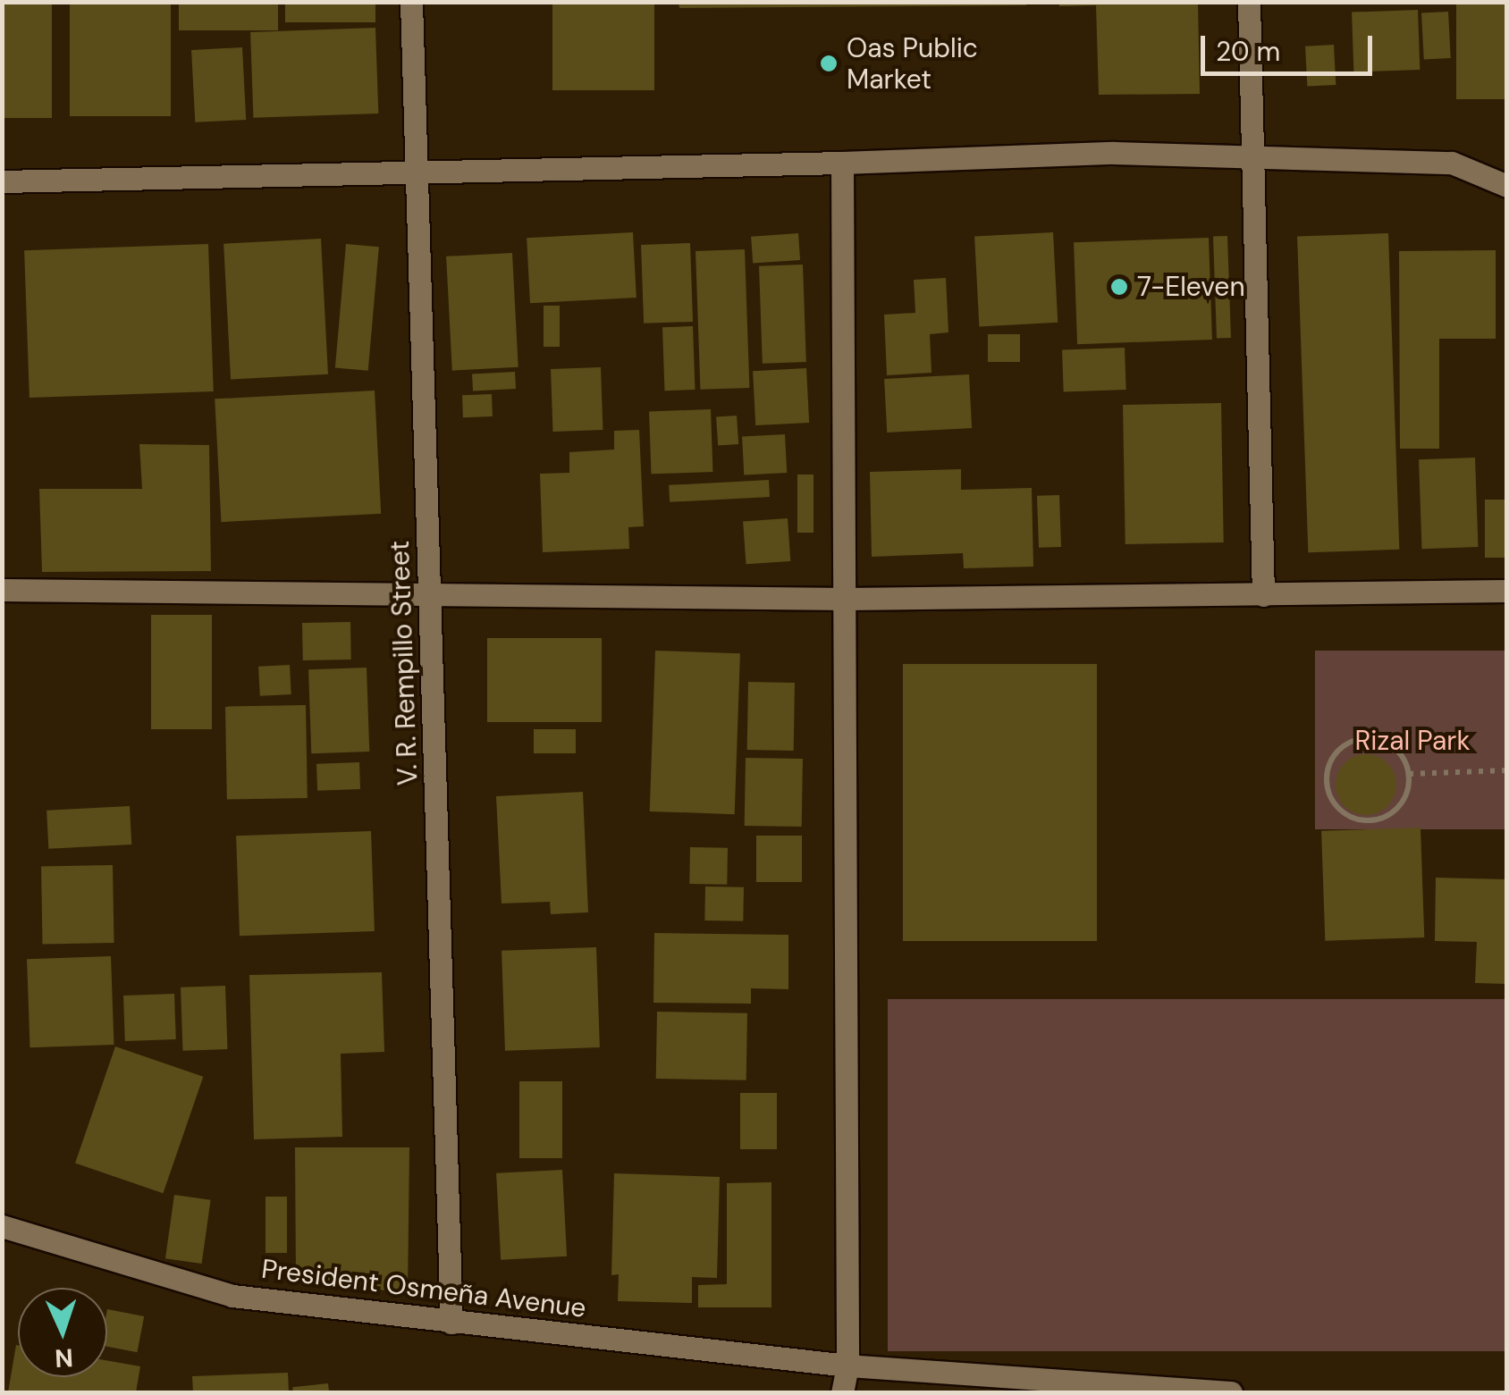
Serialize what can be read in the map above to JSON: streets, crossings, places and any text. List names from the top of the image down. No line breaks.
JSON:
{"streets":{"street":["V. R. Rempillo Street","President Osmeña Avenue"]},"crossings":[["V. R. Rempillo Street","President Osmeña Avenue"]],"parks":["Rizal Park"],"places":["Oas Public Market","7-Eleven"],"scale_bar":"20 m","north":"bottom"}
